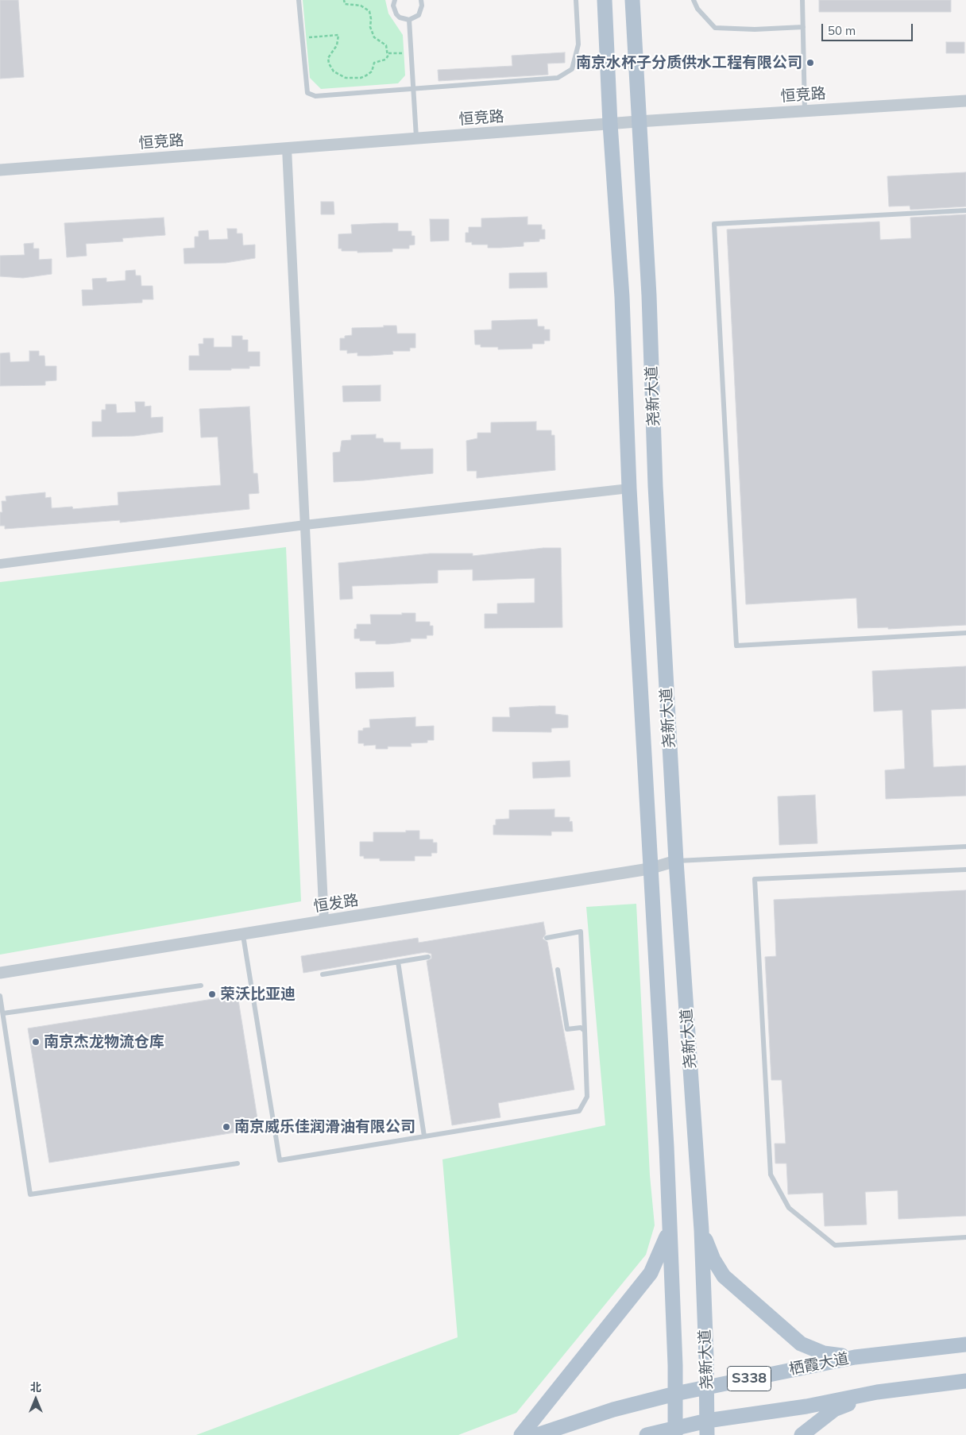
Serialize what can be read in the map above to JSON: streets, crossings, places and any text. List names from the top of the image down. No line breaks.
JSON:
{"streets":{"main road":["尧新大道","栖霞大道","S338"],"street":["恒竞路","恒发路"]},"crossings":[["恒竞路","尧新大道"],["尧新大道","恒发路"],["尧新大道","栖霞大道"],["尧新大道","S338"]],"places":["南京水杯子分质供水工程有限公司","荣沃比亚迪","南京杰龙物流仓库","南京威乐佳润滑油有限公司"],"scale_bar":"50 m","north":"top"}
